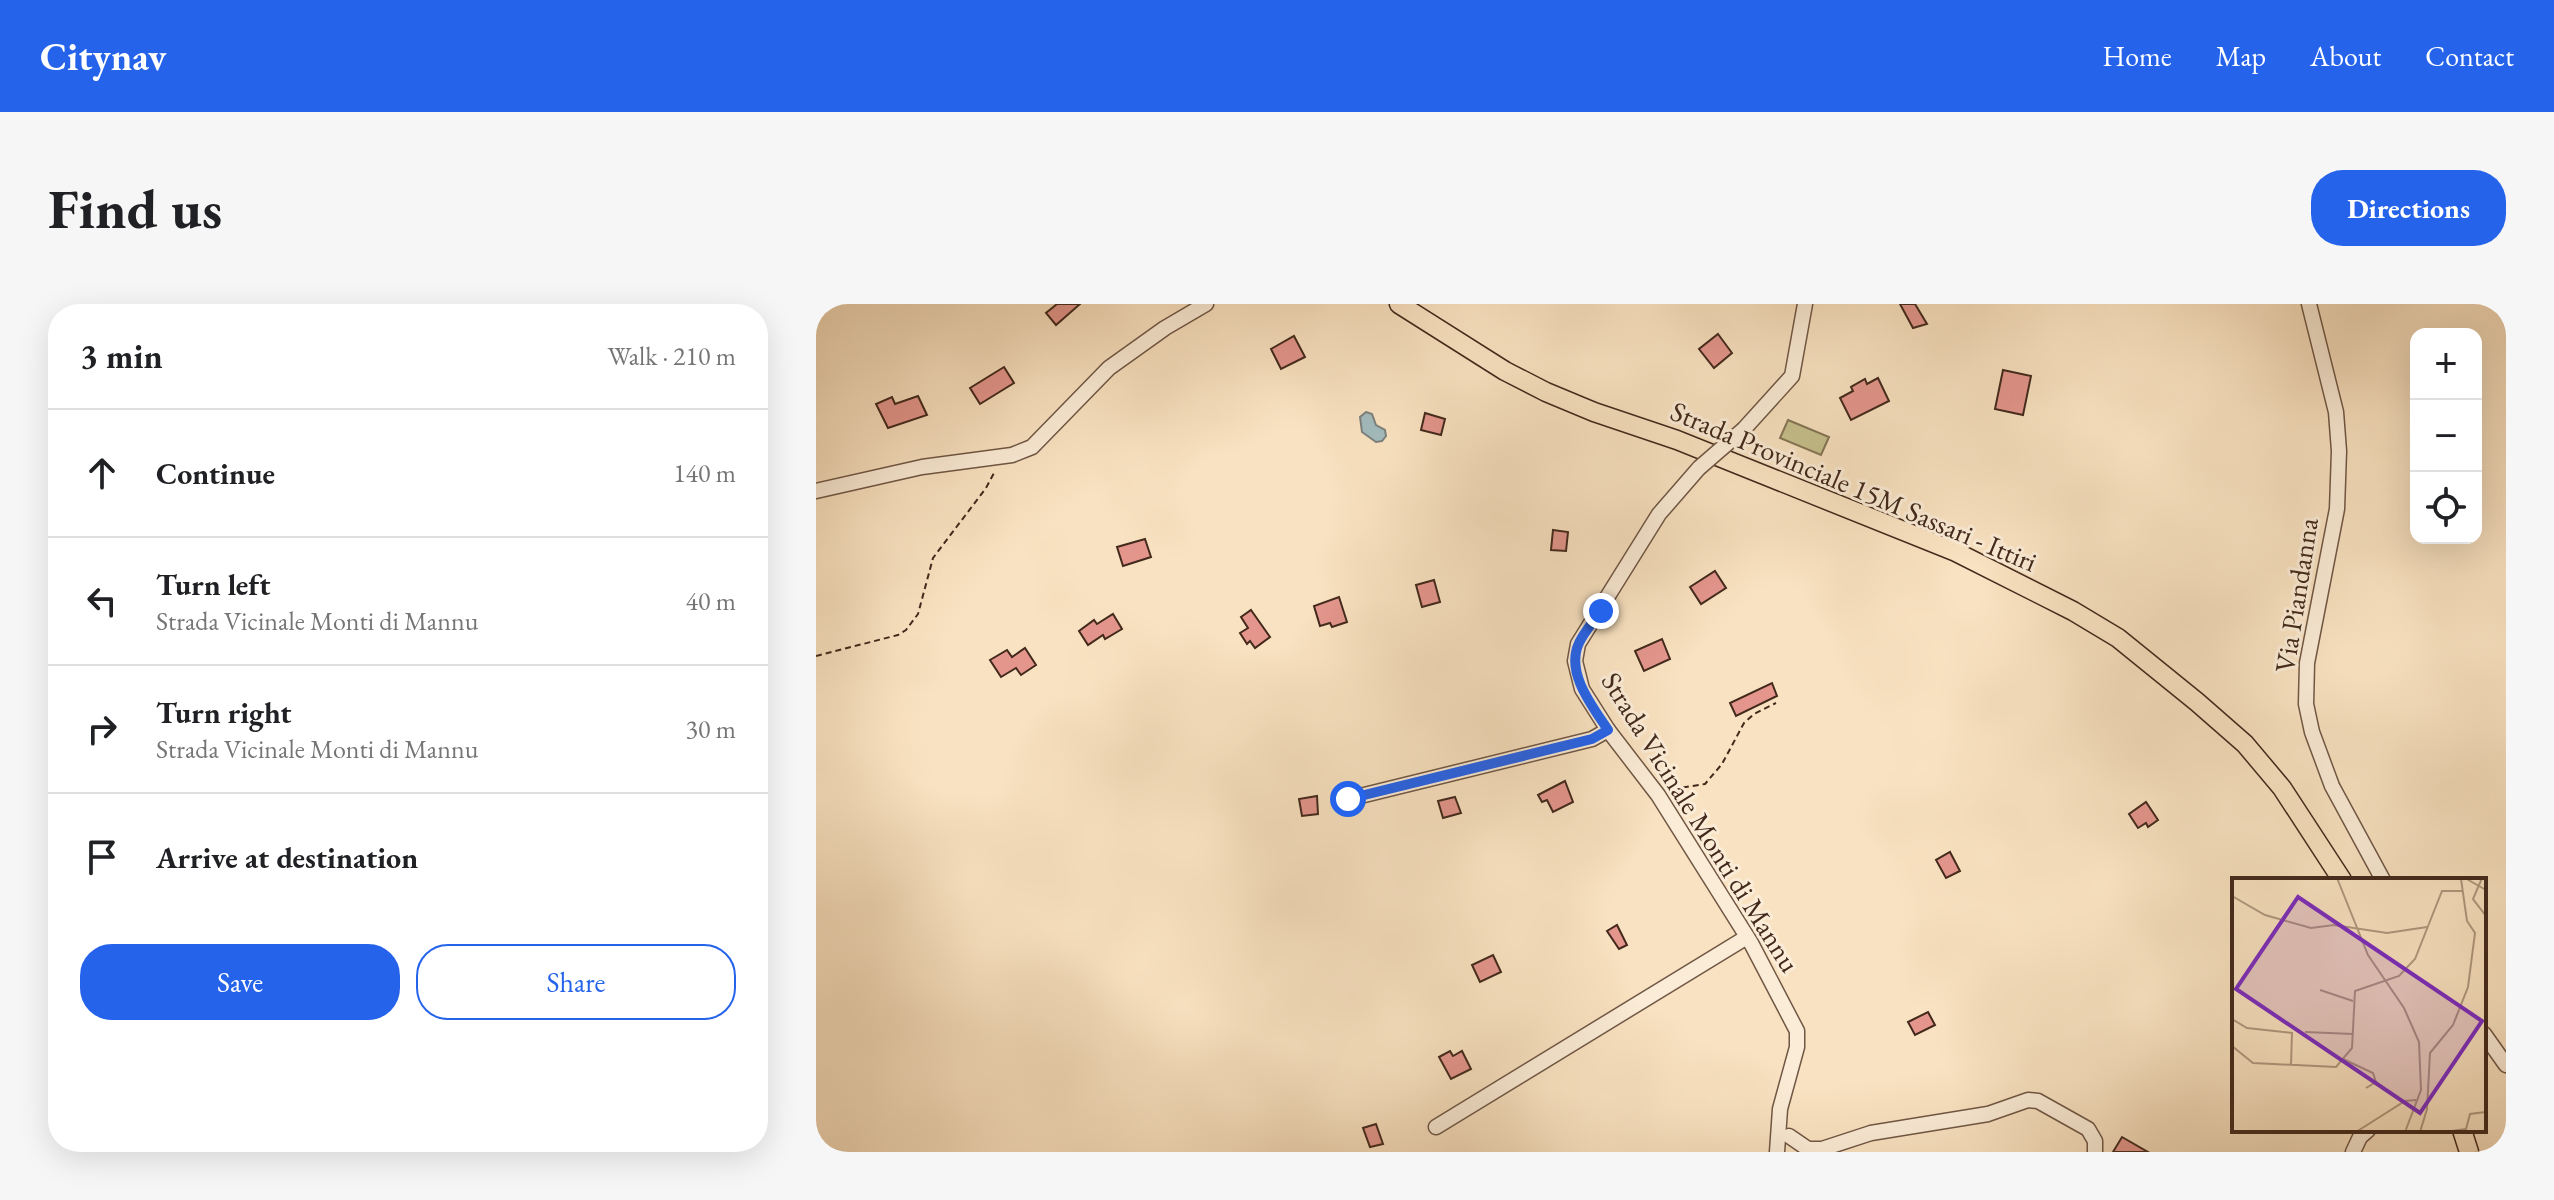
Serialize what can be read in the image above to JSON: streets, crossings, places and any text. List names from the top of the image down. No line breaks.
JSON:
{"streets":{"main road":["Strada Provinciale 15M Sassari - Ittiri"],"street":["Via Piandanna","Strada Vicinale Monti di Mannu"]},"page":{"header":"Citynav","nav":["Home","Map","About","Contact"],"buttons":["Directions",["Save","Share"]],"title":"Find us","heading":["3 min","Walk · 210 m"],"map_buttons":["+","−"],"list":[["Continue","140 m"],["Turn left","Strada Vicinale Monti di Mannu","40 m"],["Turn right","Strada Vicinale Monti di Mannu","30 m"],"Arrive at destination"]}}
